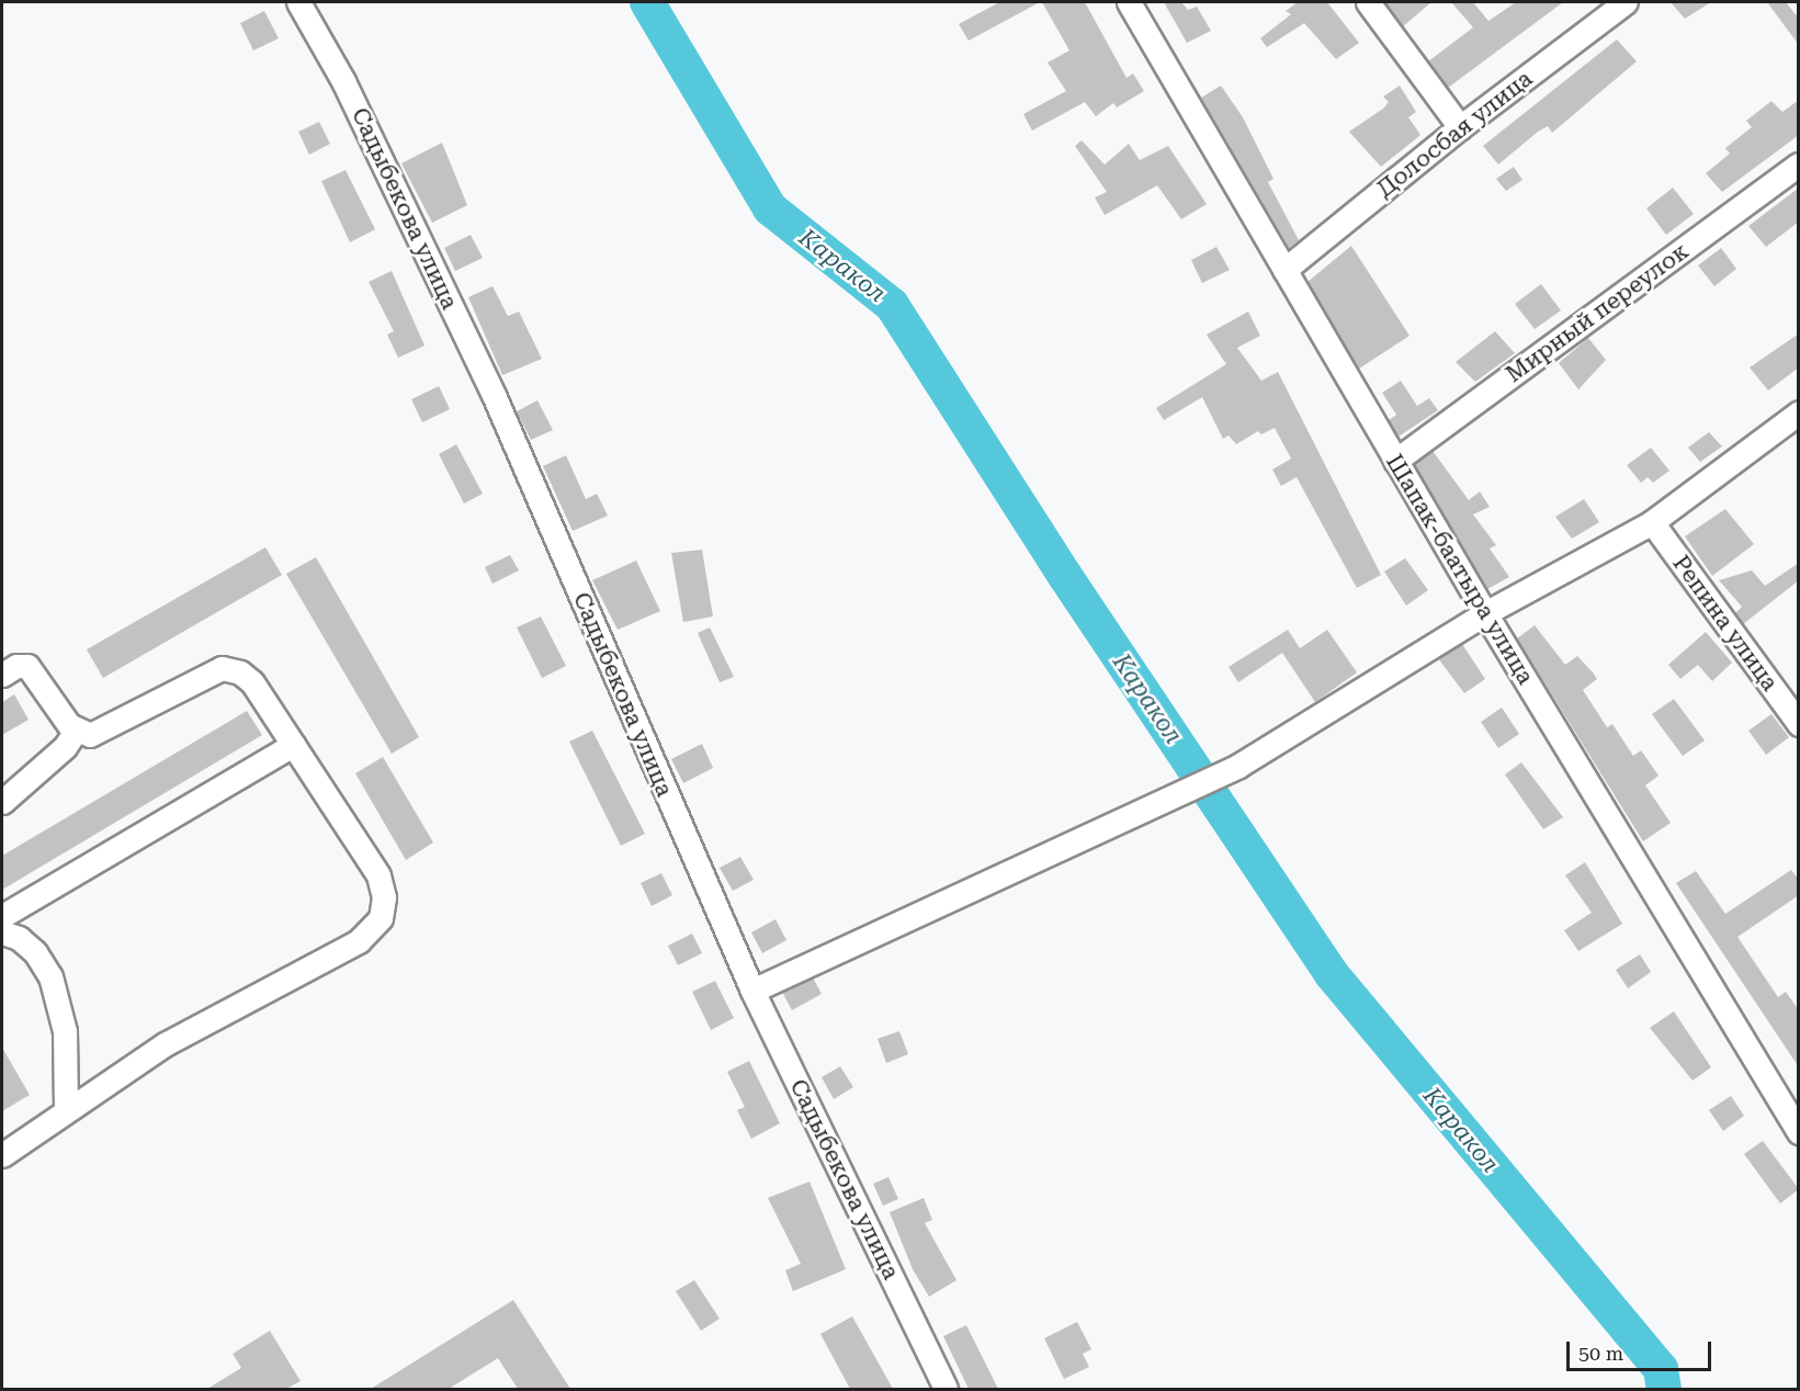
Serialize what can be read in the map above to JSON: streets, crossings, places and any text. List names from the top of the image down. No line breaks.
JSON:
{"streets":{"street":["Долосбая улица","Садыбекова улица","Мирный переулок","Шапак-баатыра улица","Репина улица"]},"crossings":[["Долосбая улица","Шапак-баатыра улица"],["Мирный переулок","Шапак-баатыра улица"]],"water":["Каракол"],"scale_bar":"50 m"}
